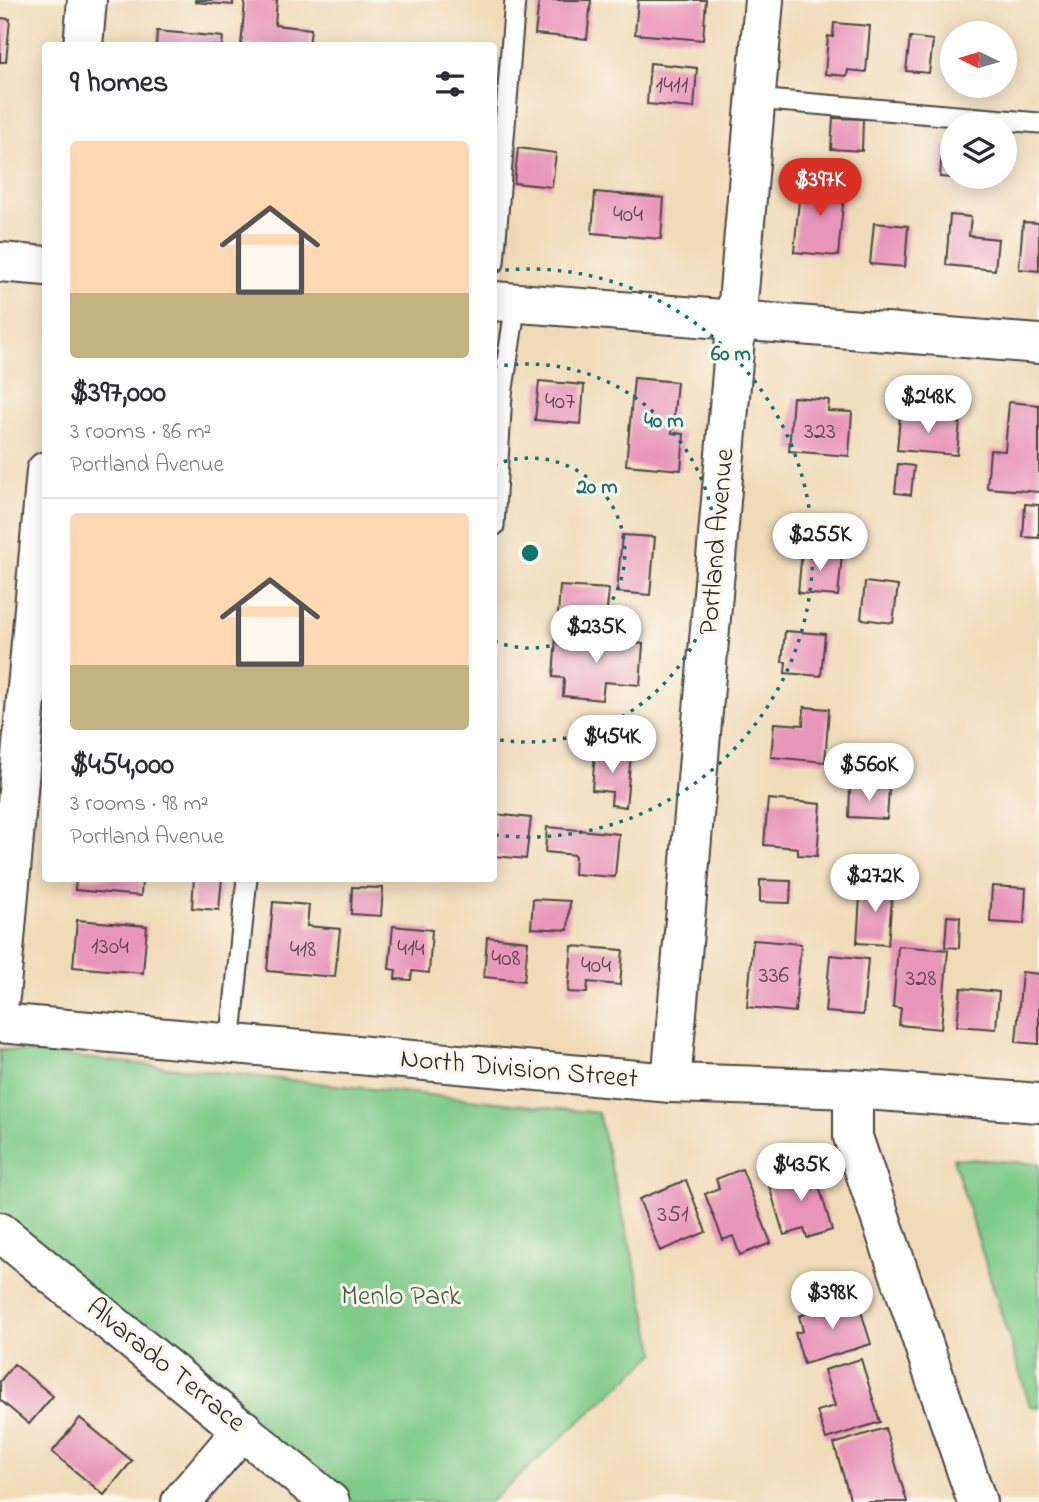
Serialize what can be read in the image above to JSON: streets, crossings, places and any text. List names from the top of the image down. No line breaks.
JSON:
{"streets":{"street":["Portland Avenue","North Division Street","Alvarado Terrace"]},"crossings":[["Portland Avenue","North Division Street"]],"parks":["Menlo Park"],"house_numbers":["1411","404","407","323","1304","414","418","408","404","336","328","351"],"north":"left","page":{"heading":"9 homes","list":[{"name":"$397,000","note":"3 rooms · 86 m² · Portland Avenue"},{"name":"$454,000","note":"3 rooms · 98 m² · Portland Avenue"}],"price":["$397K","$248K","$255K","$235K","$454K","$560K","$272K","$435K","$398K"]},"rings":["60 m","40 m","20 m"]}
